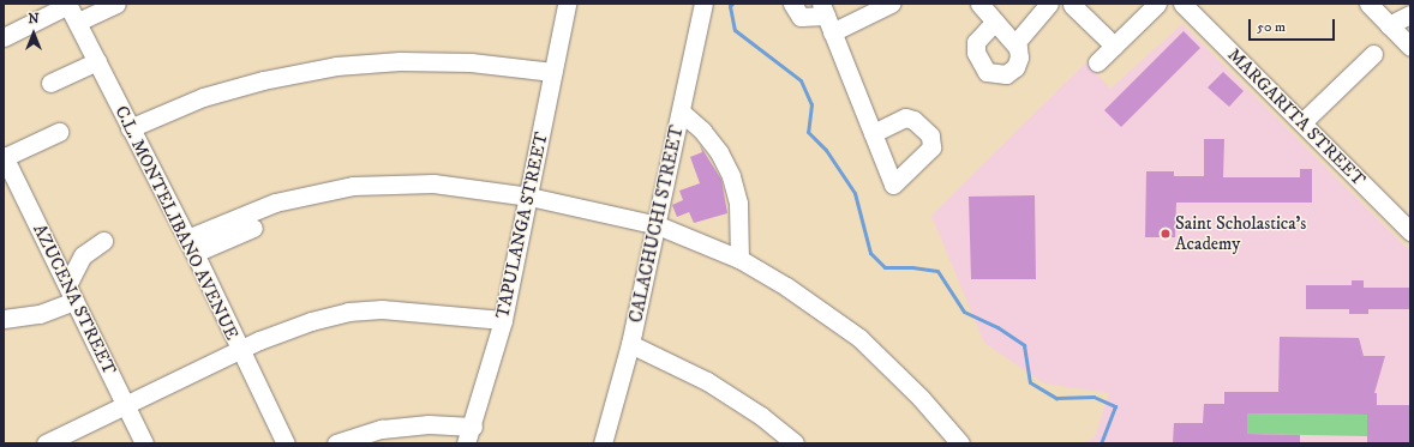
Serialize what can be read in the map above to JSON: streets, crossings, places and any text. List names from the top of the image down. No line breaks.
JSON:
{"streets":{"street":["MARGARITA STREET","C.L. MONTELIBANO AVENUE","CALACHUCHI STREET","TAPULANGA STREET","AZUCENA STREET"]},"places":["Saint Scholastica's Academy"],"scale_bar":"50 m","north":"top"}
